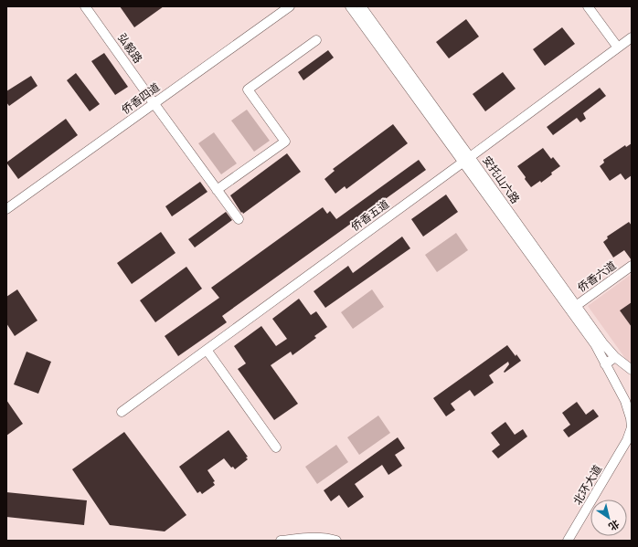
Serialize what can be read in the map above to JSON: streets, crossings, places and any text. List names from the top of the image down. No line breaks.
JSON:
{"streets":{"street":["弘毅路","侨香四道","安托山六路","侨香五道","侨香六道","北环大道"]},"crossings":[["弘毅路","侨香四道"],["安托山六路","侨香五道"],["安托山六路","侨香六道"],["安托山六路","北环大道"]],"north":"bottom right"}
